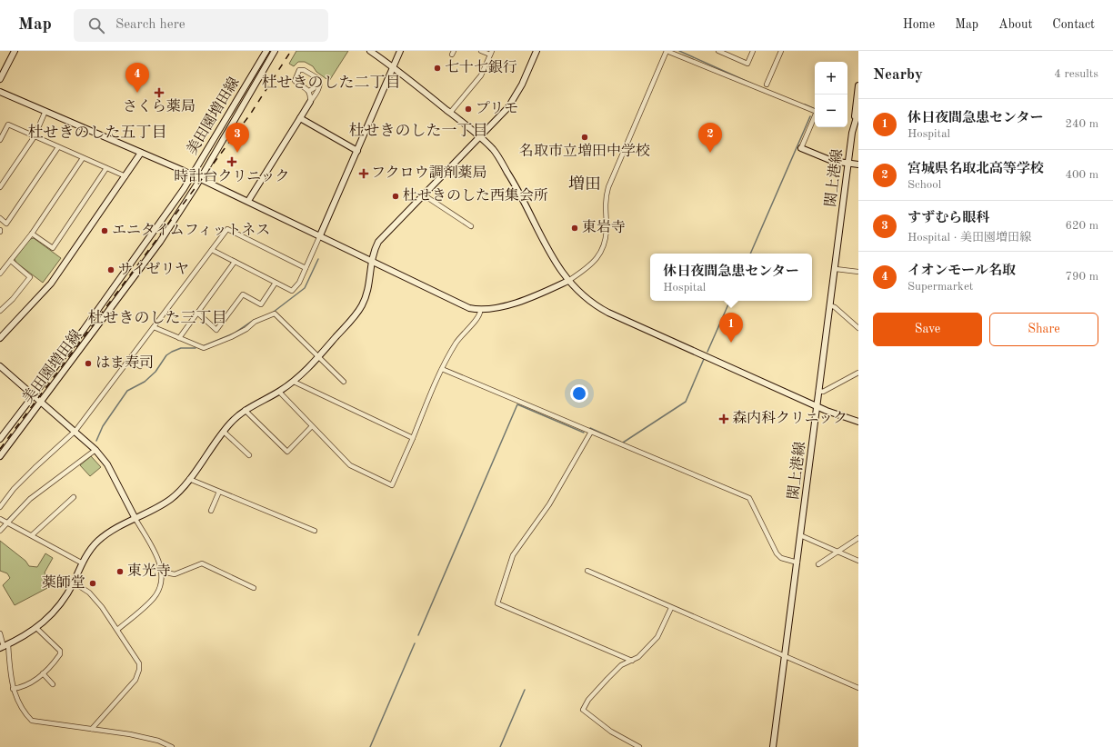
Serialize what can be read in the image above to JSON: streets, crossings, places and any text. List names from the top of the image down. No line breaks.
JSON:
{"streets":{"street":["美田園増田線","閖上港線"]},"districts":["杜せきのした二丁目","杜せきのした一丁目","杜せきのした五丁目","増田","杜せきのした三丁目"],"places":{"other":["七十七銀行","プリモ","名取市立増田中学校","杜せきのした西集会所","東岩寺","エニタイムフィットネス","サイゼリヤ","はま寿司","東光寺","薬師堂"],"health":["さくら薬局","時計台クリニック","フクロウ調剤薬局","森内科クリニック"]},"page":{"header":"Map","search":"Search here","nav":["Home","Map","About","Contact"],"heading":["Nearby","4 results"],"map_buttons":["+","−"],"pins":["4","2","3","1"],"list":[{"mark":"1","name":"休日夜間急患センター","note":"Hospital","value":"240 m"},{"mark":"2","name":"宮城県名取北高等学校","note":"School","value":"400 m"},{"mark":"3","name":"すずむら眼科","note":"Hospital · 美田園増田線","value":"620 m"},{"mark":"4","name":"イオンモール名取","note":"Supermarket","value":"790 m"}],"popup":["休日夜間急患センター","Hospital"],"buttons":["Save","Share"]}}
